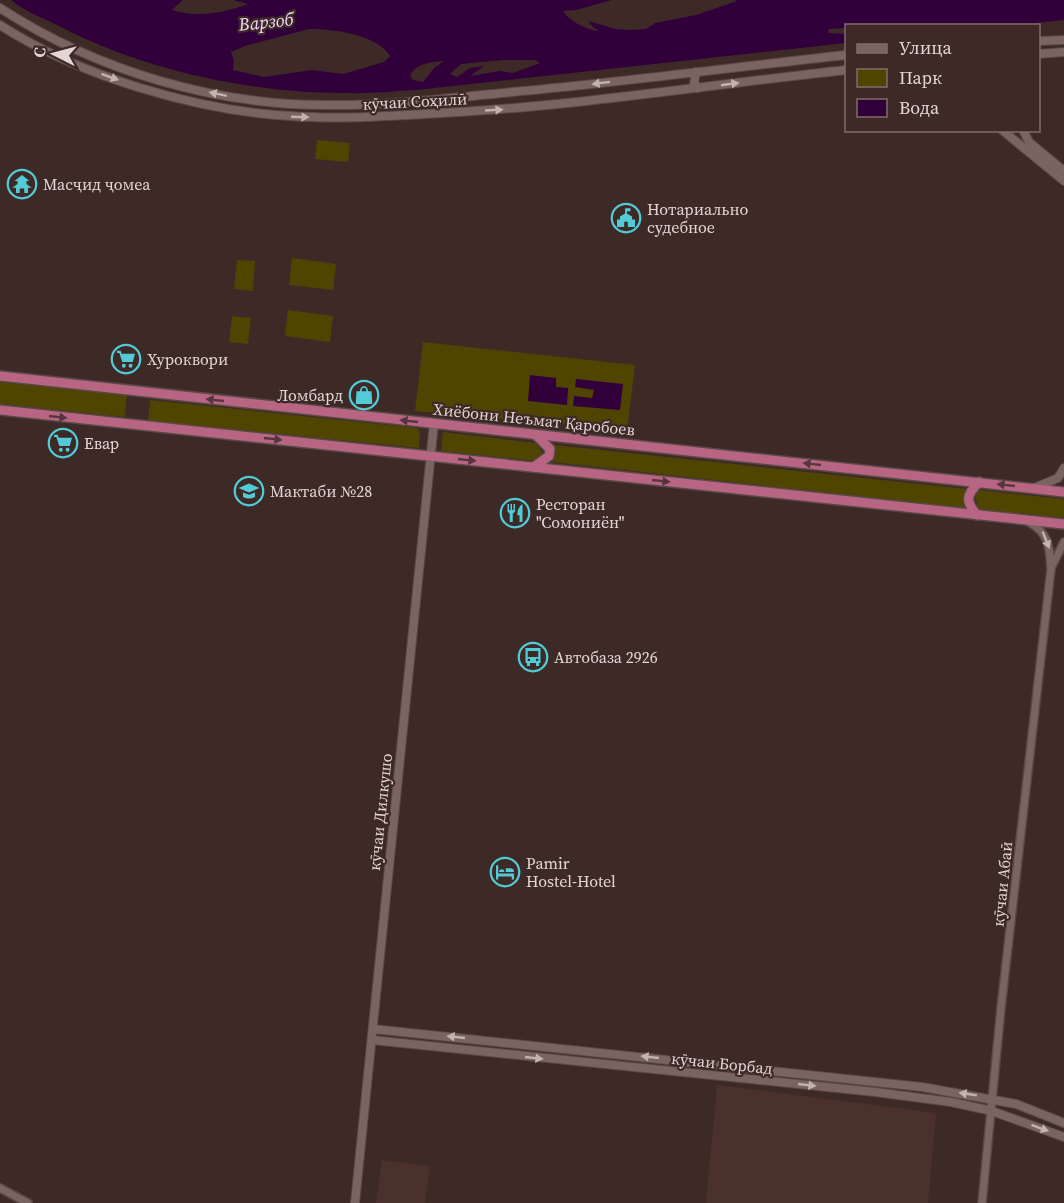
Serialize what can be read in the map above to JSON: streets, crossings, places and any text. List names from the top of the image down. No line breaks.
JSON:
{"streets":{"highway":["Хиёбони Неъмат Қаробоев"],"main road":["кӯчаи Соҳилӣ","кӯчаи Дилкушо","кӯчаи Борбад"],"street":["кӯчаи Абаӣ"]},"crossings":[["Хиёбони Неъмат Қаробоев","кӯчаи Дилкушо"],["кӯчаи Дилкушо","кӯчаи Борбад"],["кӯчаи Абаӣ","кӯчаи Борбад"]],"water":["Варзоб"],"places":{"temple":["Масҷид ҷомеа"],"public building":["Нотариально судебное"],"supermarket":["Хуроквори","Евар"],"shop":["Ломбард"],"school or university":["Мактаби №28"],"restaurant":["Ресторан \"Сомониён\""],"bus stop":["Автобаза 2926"],"hotel":["Pamir Hostel-Hotel"]},"legend":["Улица","Парк","Вода"],"north":"left"}
